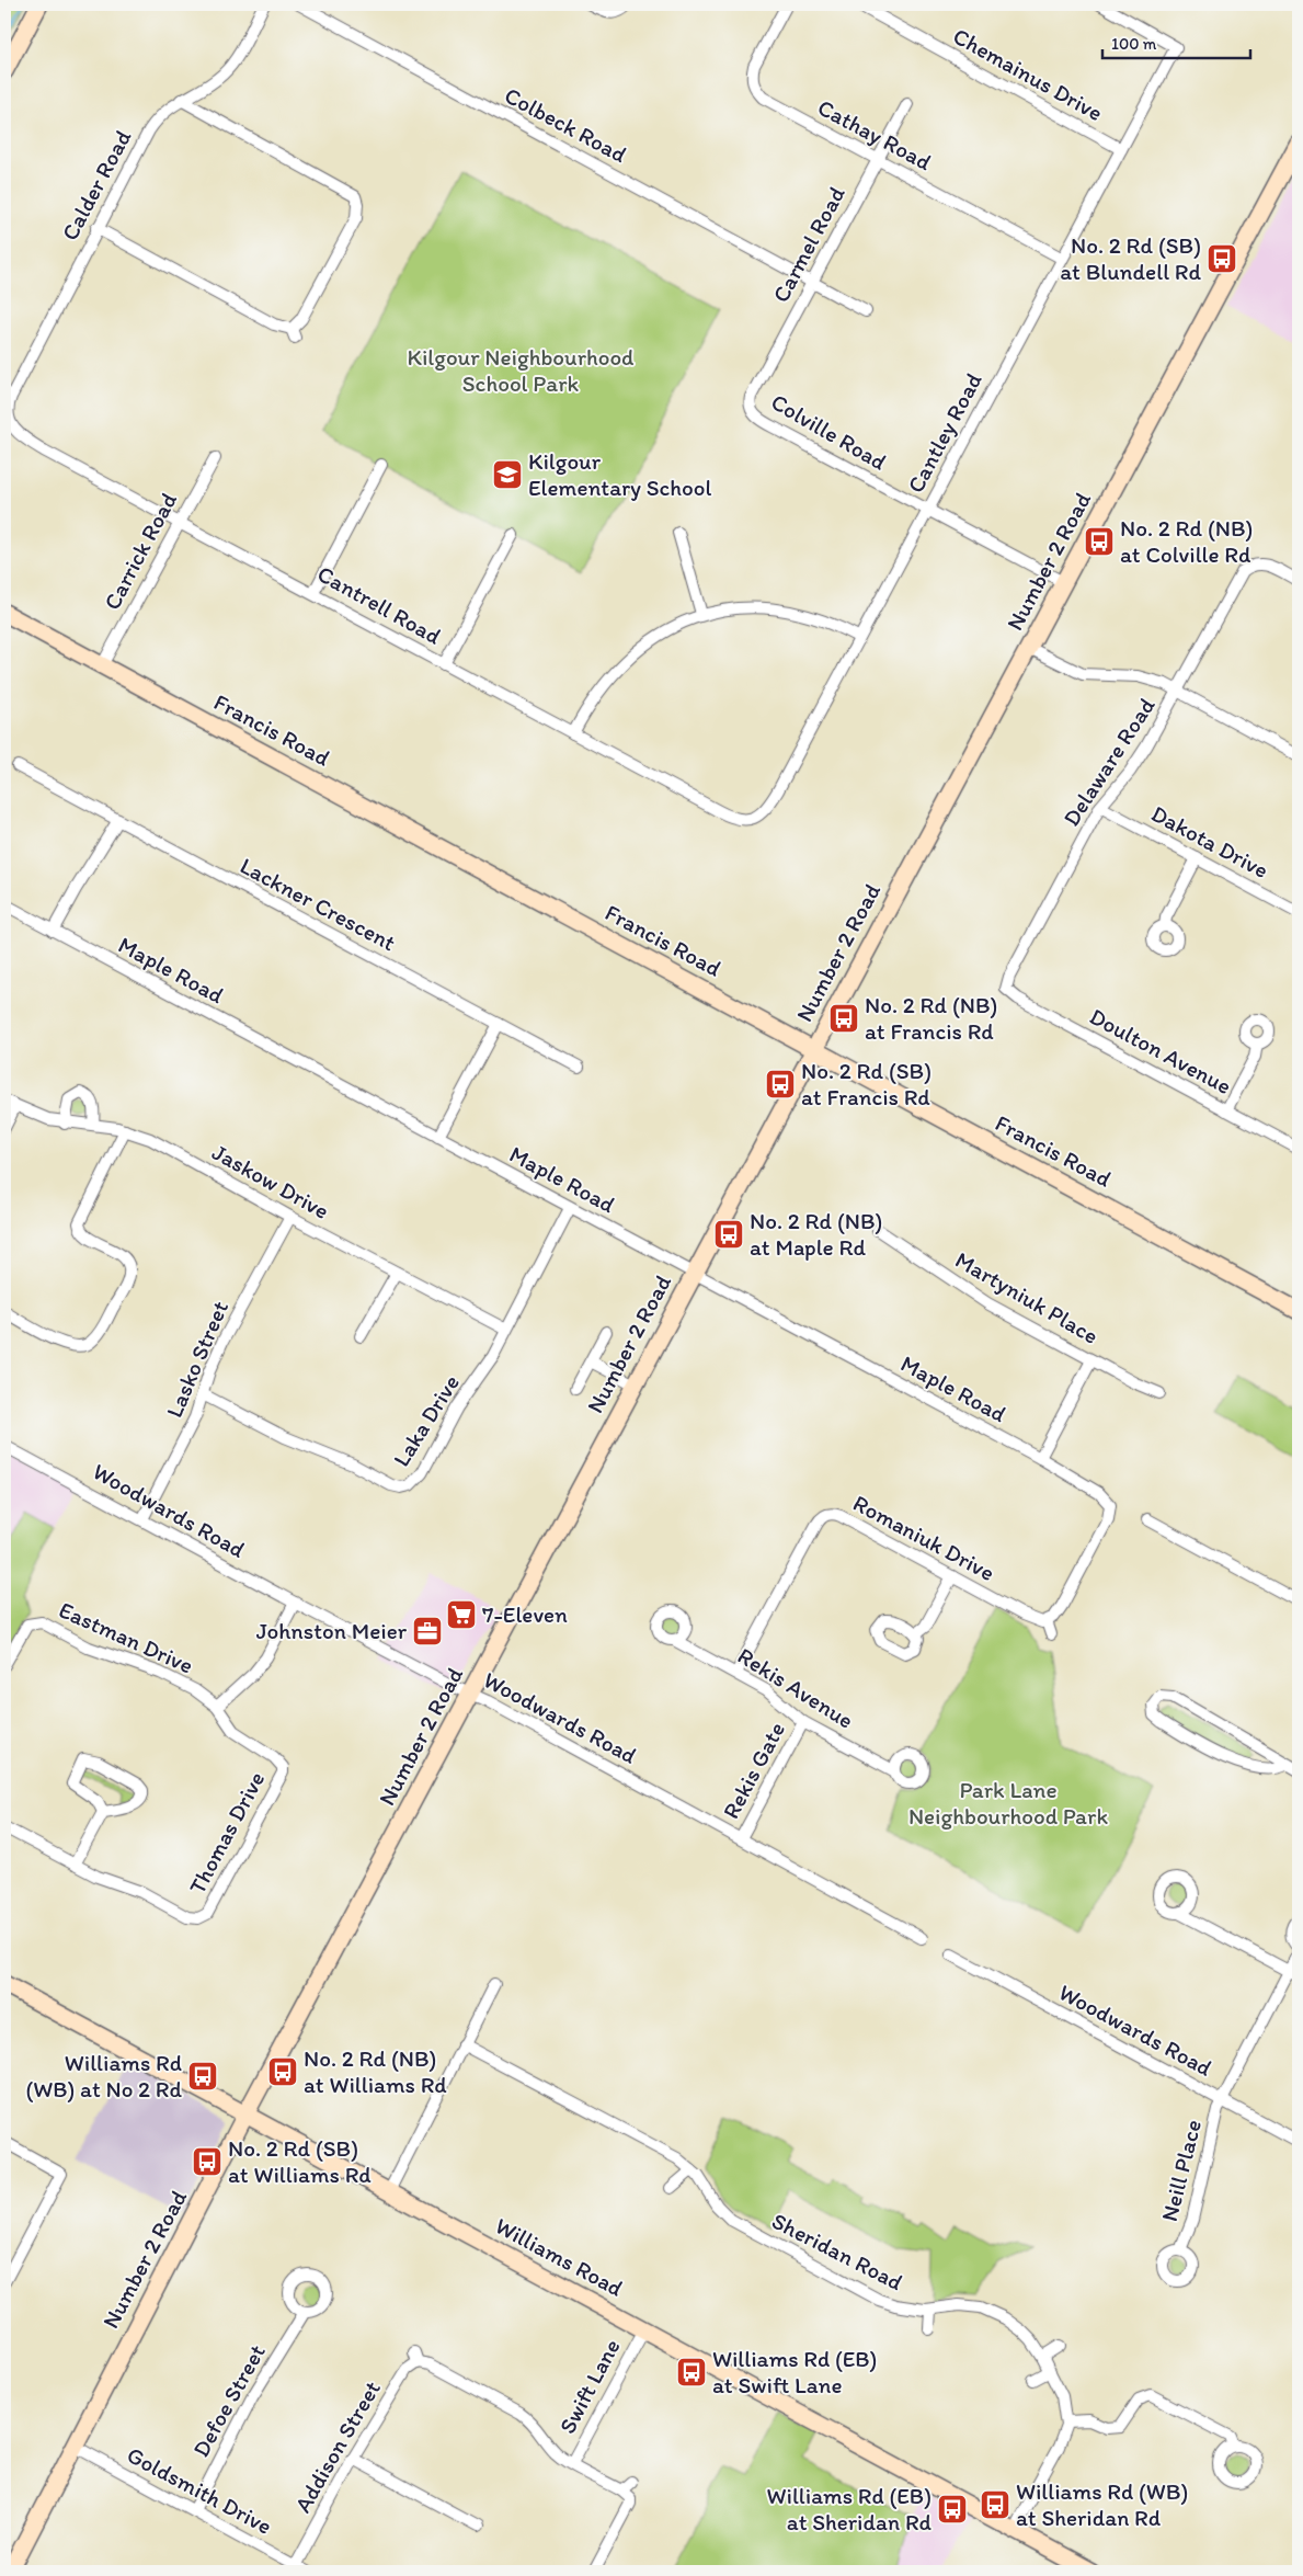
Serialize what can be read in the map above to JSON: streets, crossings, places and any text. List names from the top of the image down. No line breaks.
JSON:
{"streets":{"main road":["Number 2 Road","Francis Road","Williams Road"],"street":["Chemainus Drive","Colbeck Road","Cathay Road","Calder Road","Carmel Road","Colville Road","Cantley Road","Carrick Road","Cantrell Road","Delaware Road","Dakota Drive","Lackner Crescent","Maple Road","Doulton Avenue","Jaskow Drive","Martyniuk Place","Lasko Street","Laka Drive","Woodwards Road","Romaniuk Drive","Eastman Drive","Rekis Avenue","Rekis Gate","Thomas Drive","Neill Place","Sheridan Road","Swift Lane","Defoe Street","Addison Street","Goldsmith Drive"]},"crossings":[["Chemainus Drive","Cantley Road"],["Colbeck Road","Carmel Road"],["Cathay Road","Carmel Road"],["Cathay Road","Cantley Road"],["Calder Road","Cantrell Road"],["Carmel Road","Colville Road"],["Colville Road","Cantley Road"],["Colville Road","Number 2 Road"],["Cantley Road","Cantrell Road"],["Carrick Road","Cantrell Road"],["Carrick Road","Francis Road"],["Number 2 Road","Francis Road"],["Number 2 Road","Maple Road"],["Number 2 Road","Woodwards Road"],["Number 2 Road","Williams Road"],["Number 2 Road","Goldsmith Drive"],["Delaware Road","Dakota Drive"],["Delaware Road","Doulton Avenue"],["Maple Road","Laka Drive"],["Maple Road","Romaniuk Drive"],["Jaskow Drive","Lasko Street"],["Jaskow Drive","Laka Drive"],["Lasko Street","Laka Drive"],["Lasko Street","Woodwards Road"],["Woodwards Road","Rekis Gate"],["Woodwards Road","Neill Place"],["Romaniuk Drive","Rekis Avenue"],["Eastman Drive","Thomas Drive"],["Rekis Avenue","Rekis Gate"],["Williams Road","Swift Lane"],["Swift Lane","Addison Street"],["Defoe Street","Goldsmith Drive"],["Addison Street","Goldsmith Drive"]],"parks":["Kilgour Neighbourhood School Park","Park Lane Neighbourhood Park"],"places":{"bus stop":["No. 2 Rd (SB) at Blundell Rd","No. 2 Rd (NB) at Colville Rd","No. 2 Rd (NB) at Francis Rd","No. 2 Rd (SB) at Francis Rd","No. 2 Rd (NB) at Maple Rd","No. 2 Rd (NB) at Williams Rd","Williams Rd (WB) at No 2 Rd","No. 2 Rd (SB) at Williams Rd","Williams Rd (EB) at Swift Lane","Williams Rd (WB) at Sheridan Rd","Williams Rd (EB) at Sheridan Rd"],"school or university":["Kilgour Elementary School"],"supermarket":["7-Eleven"],"office":["Johnston Meier"]},"scale_bar":"100 m"}
